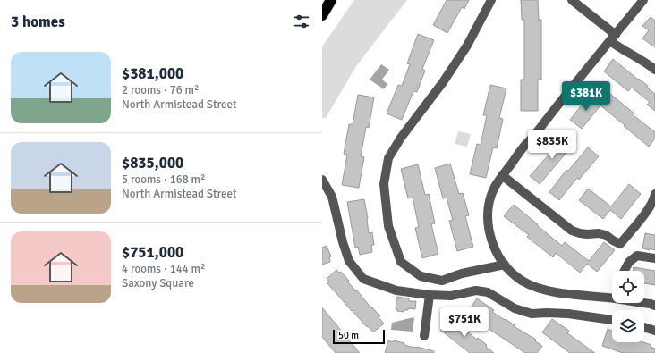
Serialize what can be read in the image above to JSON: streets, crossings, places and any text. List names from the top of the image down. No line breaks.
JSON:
{"scale_bar":"50 m","page":{"heading":"3 homes","list":[{"name":"$381,000","note":"2 rooms · 76 m² · North Armistead Street"},{"name":"$835,000","note":"5 rooms · 168 m² · North Armistead Street"},{"name":"$751,000","note":"4 rooms · 144 m² · Saxony Square"}],"price":["$381K","$835K","$751K"],"scale":"50 m"}}
